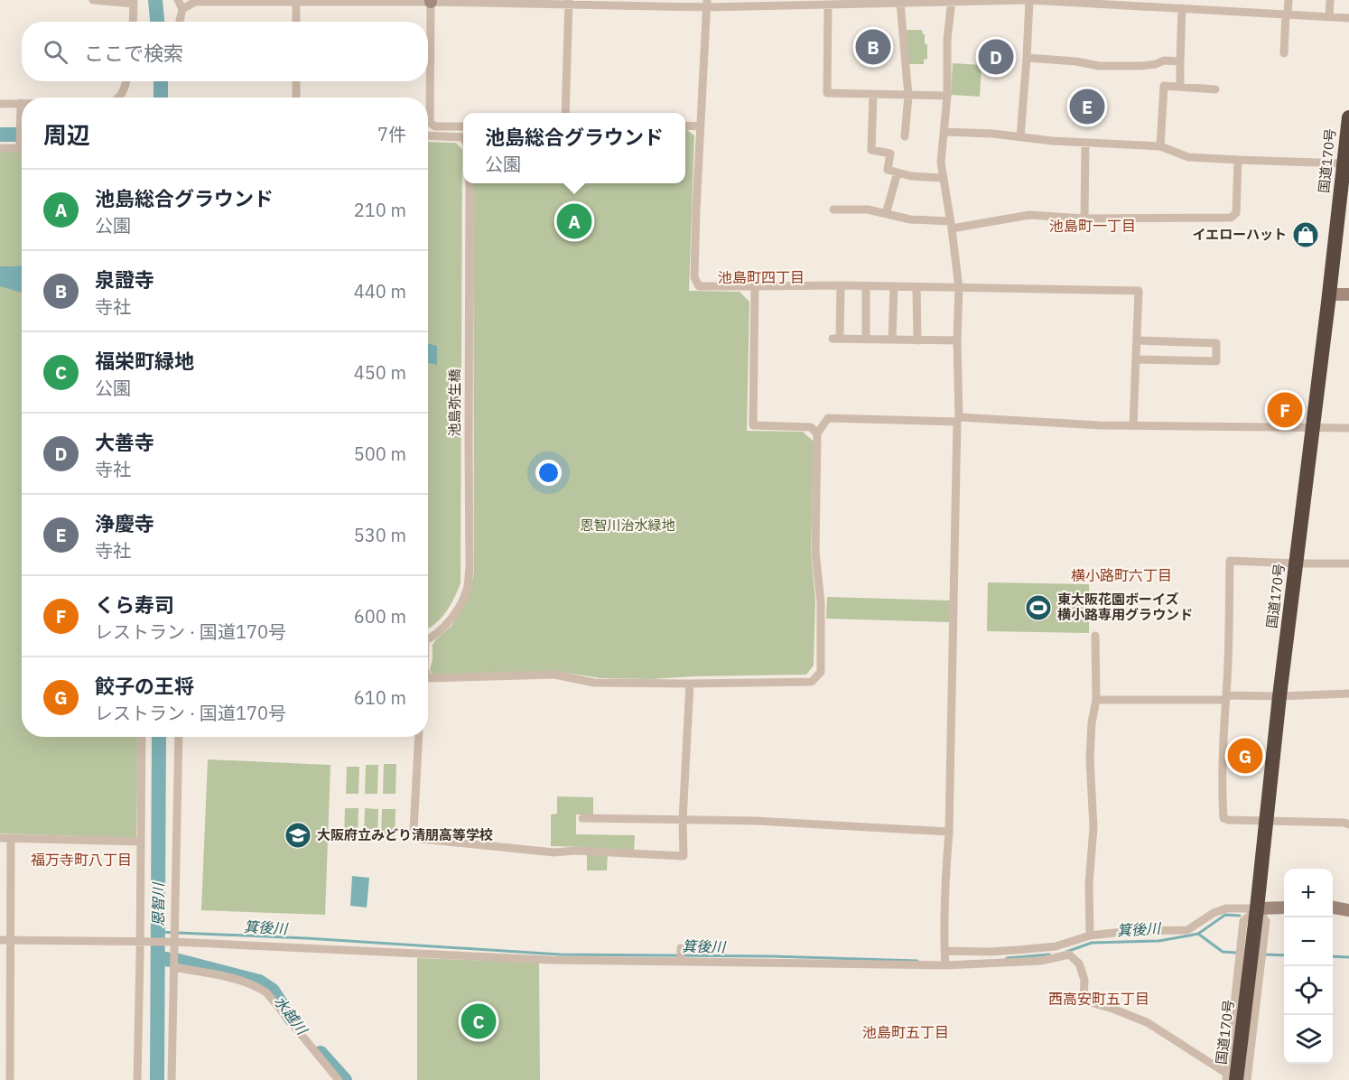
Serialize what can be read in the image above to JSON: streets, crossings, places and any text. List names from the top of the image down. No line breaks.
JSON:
{"streets":{"highway":["国道170号"],"street":["池島弥生橋"]},"districts":["池島町一丁目","池島町四丁目","横小路町六丁目","福万寺町八丁目","西高安町五丁目","池島町五丁目"],"water":["恩智川","箕後川","水越川"],"parks":["恩智川治水緑地"],"places":{"shop":["イエローハット"],"sports":["東大阪花園ボーイズ 横小路専用グラウンド"],"school or university":["大阪府立みどり清朋高等学校"]},"page":{"search":"ここで検索","pins":["B","D","E","A","F","G","C"],"heading":["周辺","7件"],"popup":["池島総合グラウンド","公園"],"list":[{"mark":"A","name":"池島総合グラウンド","note":"公園","value":"210 m"},{"mark":"B","name":"泉證寺","note":"寺社","value":"440 m"},{"mark":"C","name":"福栄町緑地","note":"公園","value":"450 m"},{"mark":"D","name":"大善寺","note":"寺社","value":"500 m"},{"mark":"E","name":"浄慶寺","note":"寺社","value":"530 m"},{"mark":"F","name":"くら寿司","note":"レストラン · 国道170号","value":"600 m"},{"mark":"G","name":"餃子の王将","note":"レストラン · 国道170号","value":"610 m"}],"map_buttons":["+","−"]}}
